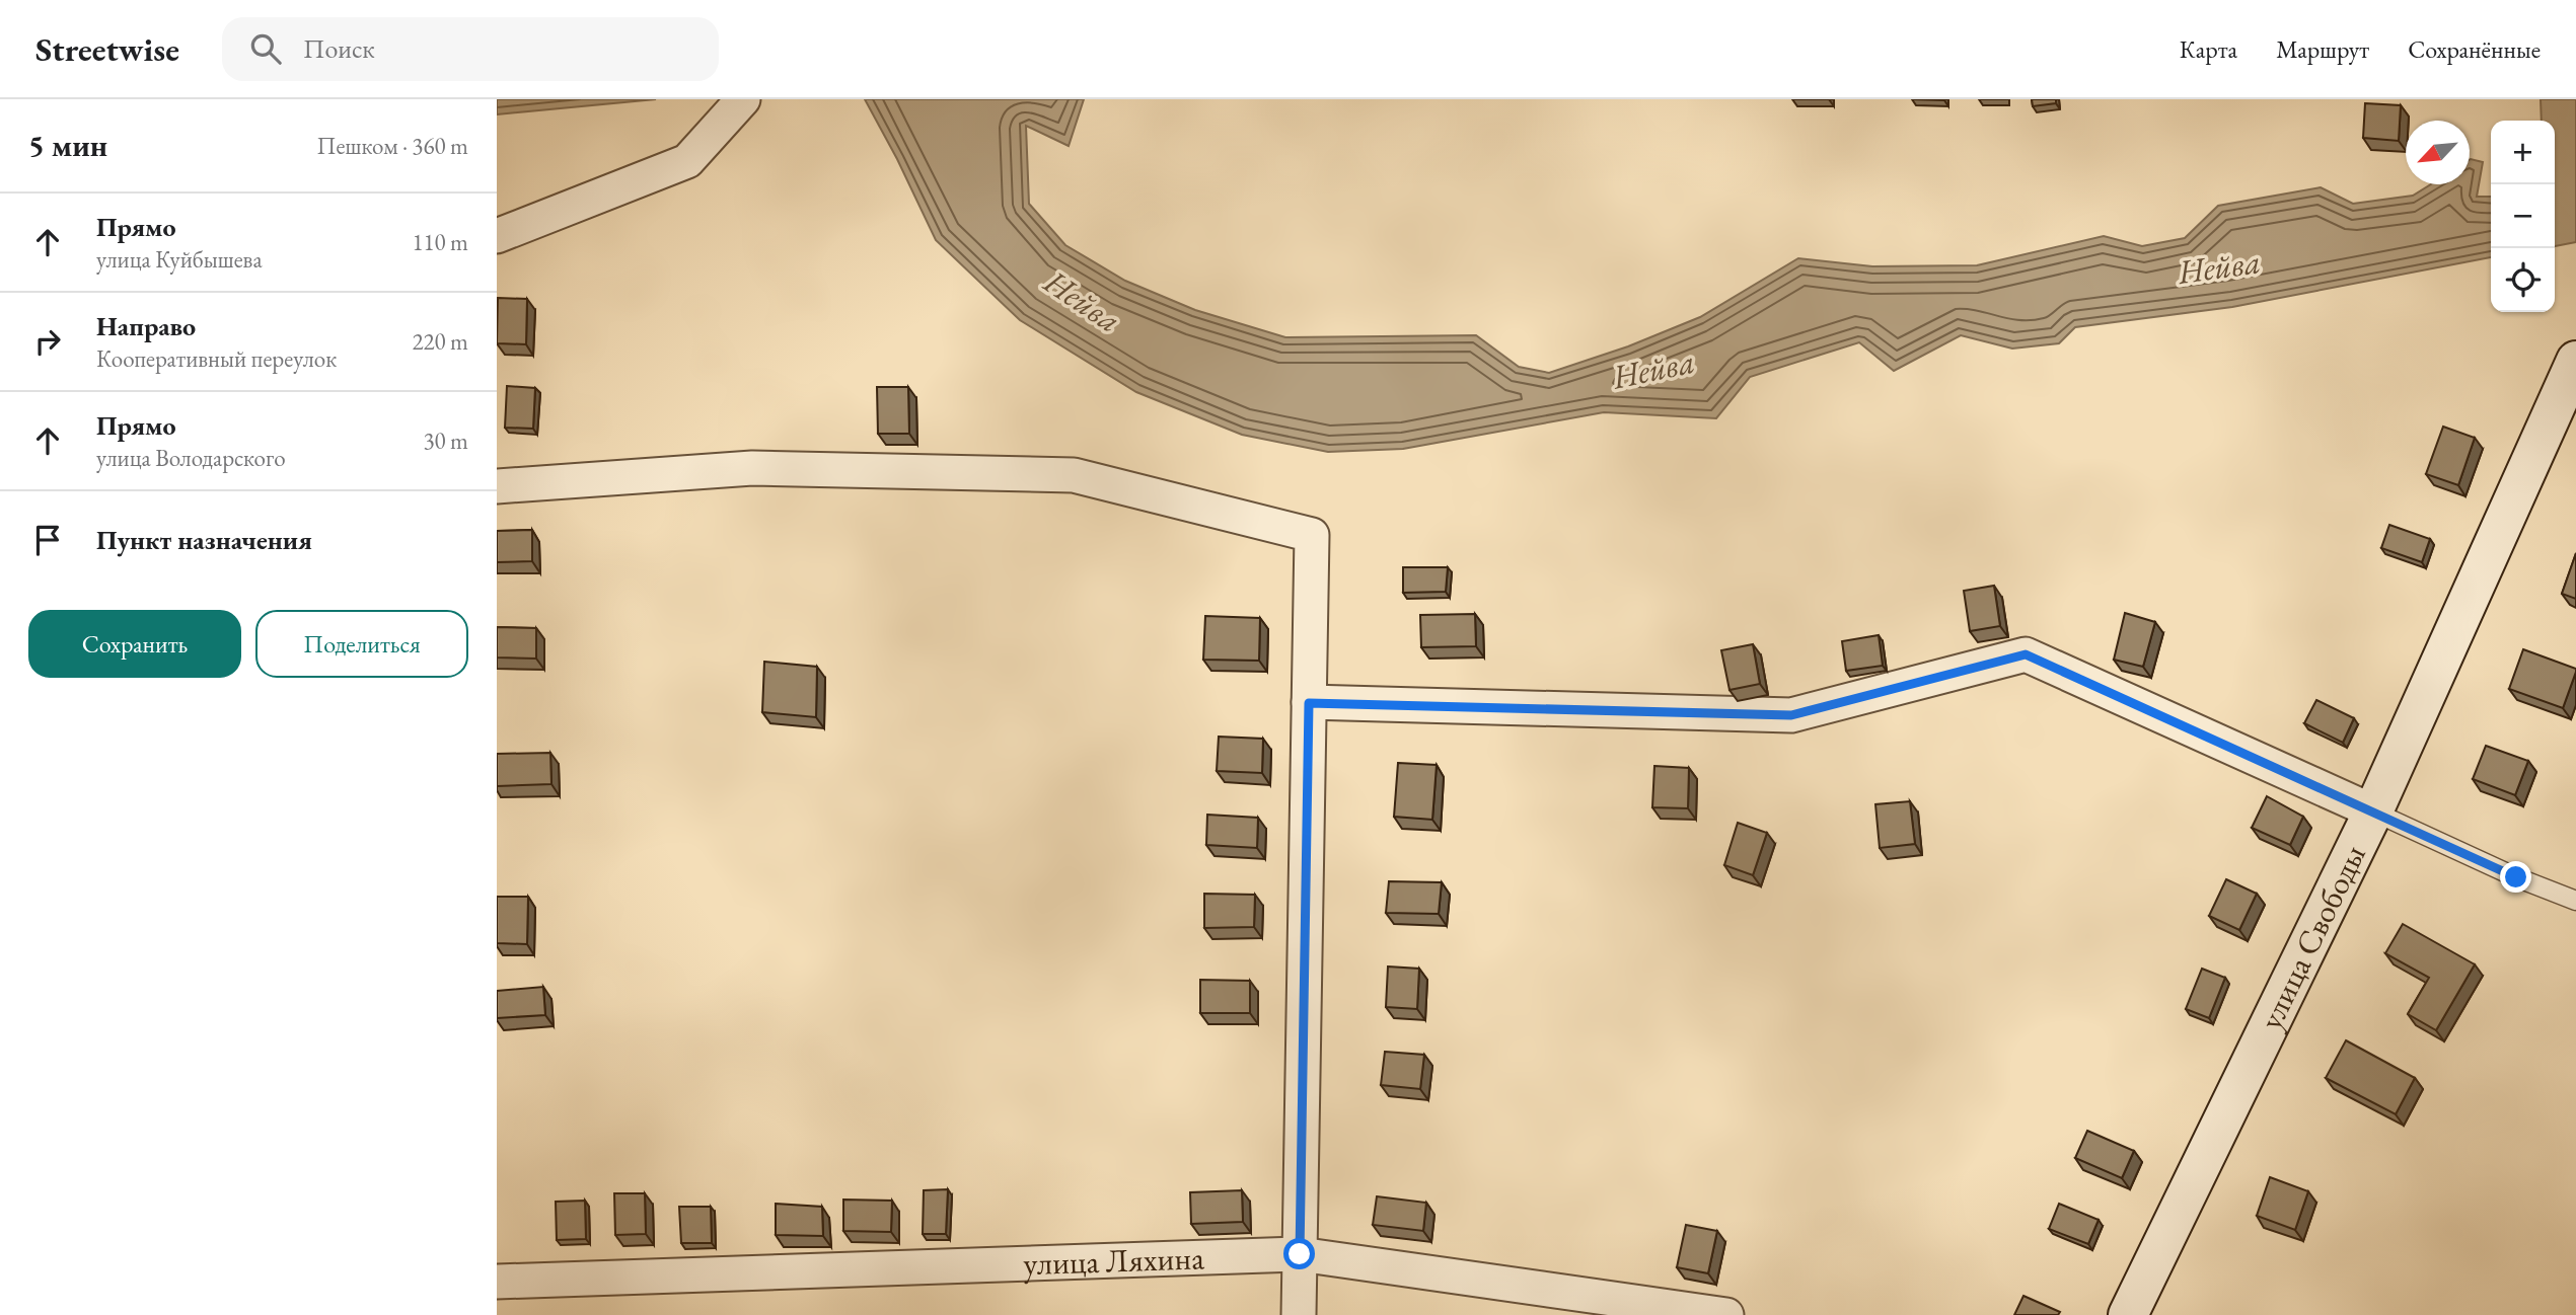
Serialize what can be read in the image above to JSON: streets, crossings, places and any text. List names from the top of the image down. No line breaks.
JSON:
{"streets":{"main road":["улица Свободы"],"street":["улица Ляхина"]},"water":["Нейва"],"north":"bottom left","page":{"header":"Streetwise","search":"Поиск","nav":["Карта","Маршрут","Сохранённые"],"heading":["5 мин","Пешком · 360 m"],"map_buttons":["+","−"],"list":[["Прямо","улица Куйбышева","110 m"],["Направо","Кооперативный переулок","220 m"],["Прямо","улица Володарского","30 m"],"Пункт назначения"],"buttons":["Сохранить","Поделиться"]}}
